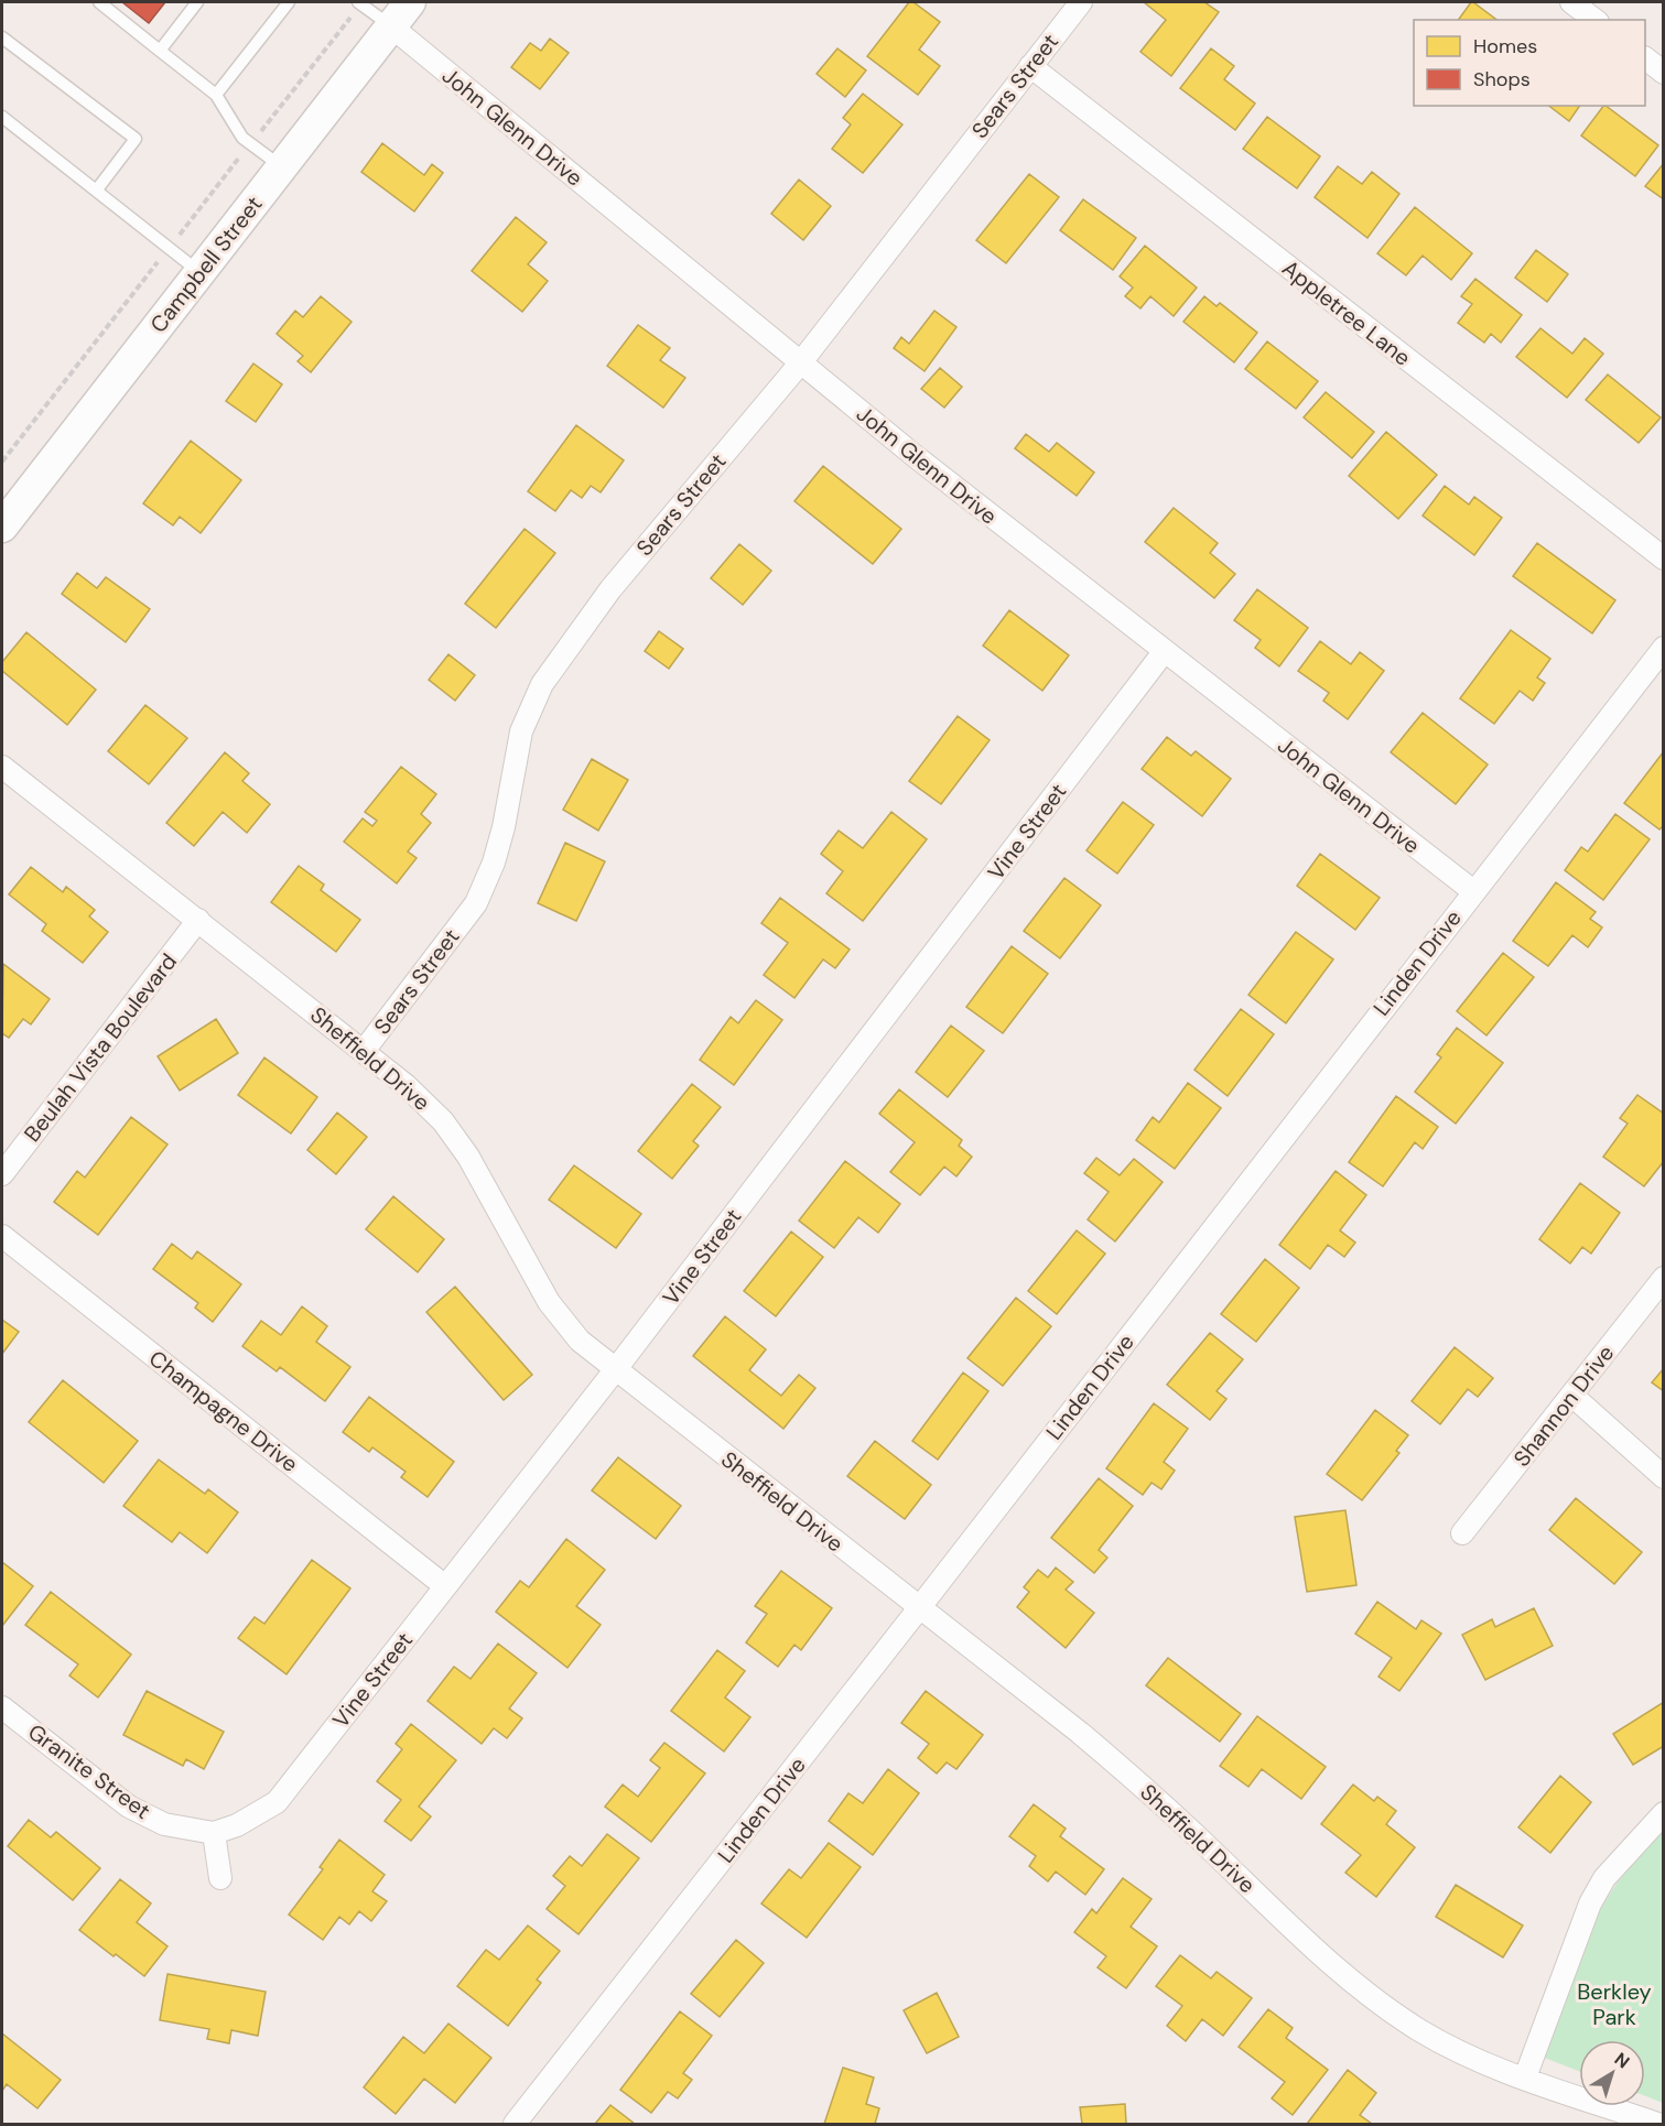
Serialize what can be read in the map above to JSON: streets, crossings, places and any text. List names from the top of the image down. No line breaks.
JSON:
{"streets":{"main road":["Campbell Street"],"street":["Sears Street","John Glenn Drive","Appletree Lane","Vine Street","Linden Drive","Beulah Vista Boulevard","Sheffield Drive","Shannon Drive","Champagne Drive","Granite Street"]},"crossings":[["Sears Street","John Glenn Drive"],["Sears Street","Appletree Lane"],["Sears Street","Sheffield Drive"],["John Glenn Drive","Campbell Street"],["John Glenn Drive","Vine Street"],["John Glenn Drive","Linden Drive"],["Vine Street","Sheffield Drive"],["Vine Street","Champagne Drive"],["Vine Street","Granite Street"],["Linden Drive","Sheffield Drive"],["Beulah Vista Boulevard","Sheffield Drive"]],"parks":["Berkley Park"],"legend":["Homes","Shops"],"north":"top right"}
